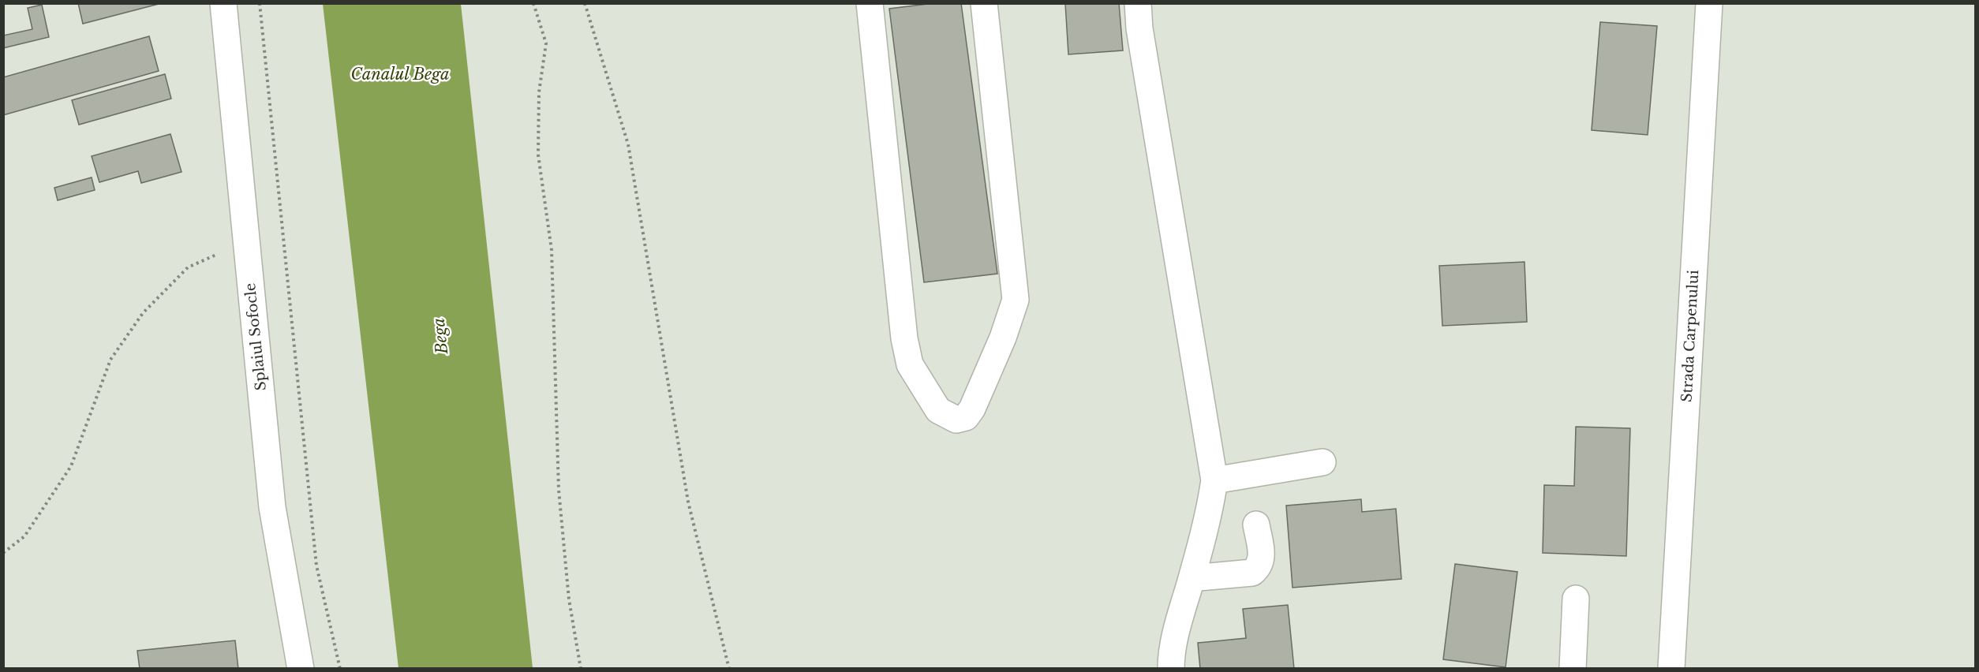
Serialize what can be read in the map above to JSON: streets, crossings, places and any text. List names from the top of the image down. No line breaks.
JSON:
{"streets":{"street":["Strada Carpenului","Splaiul Sofocle"]},"water":["Canalul Bega","Bega"]}
